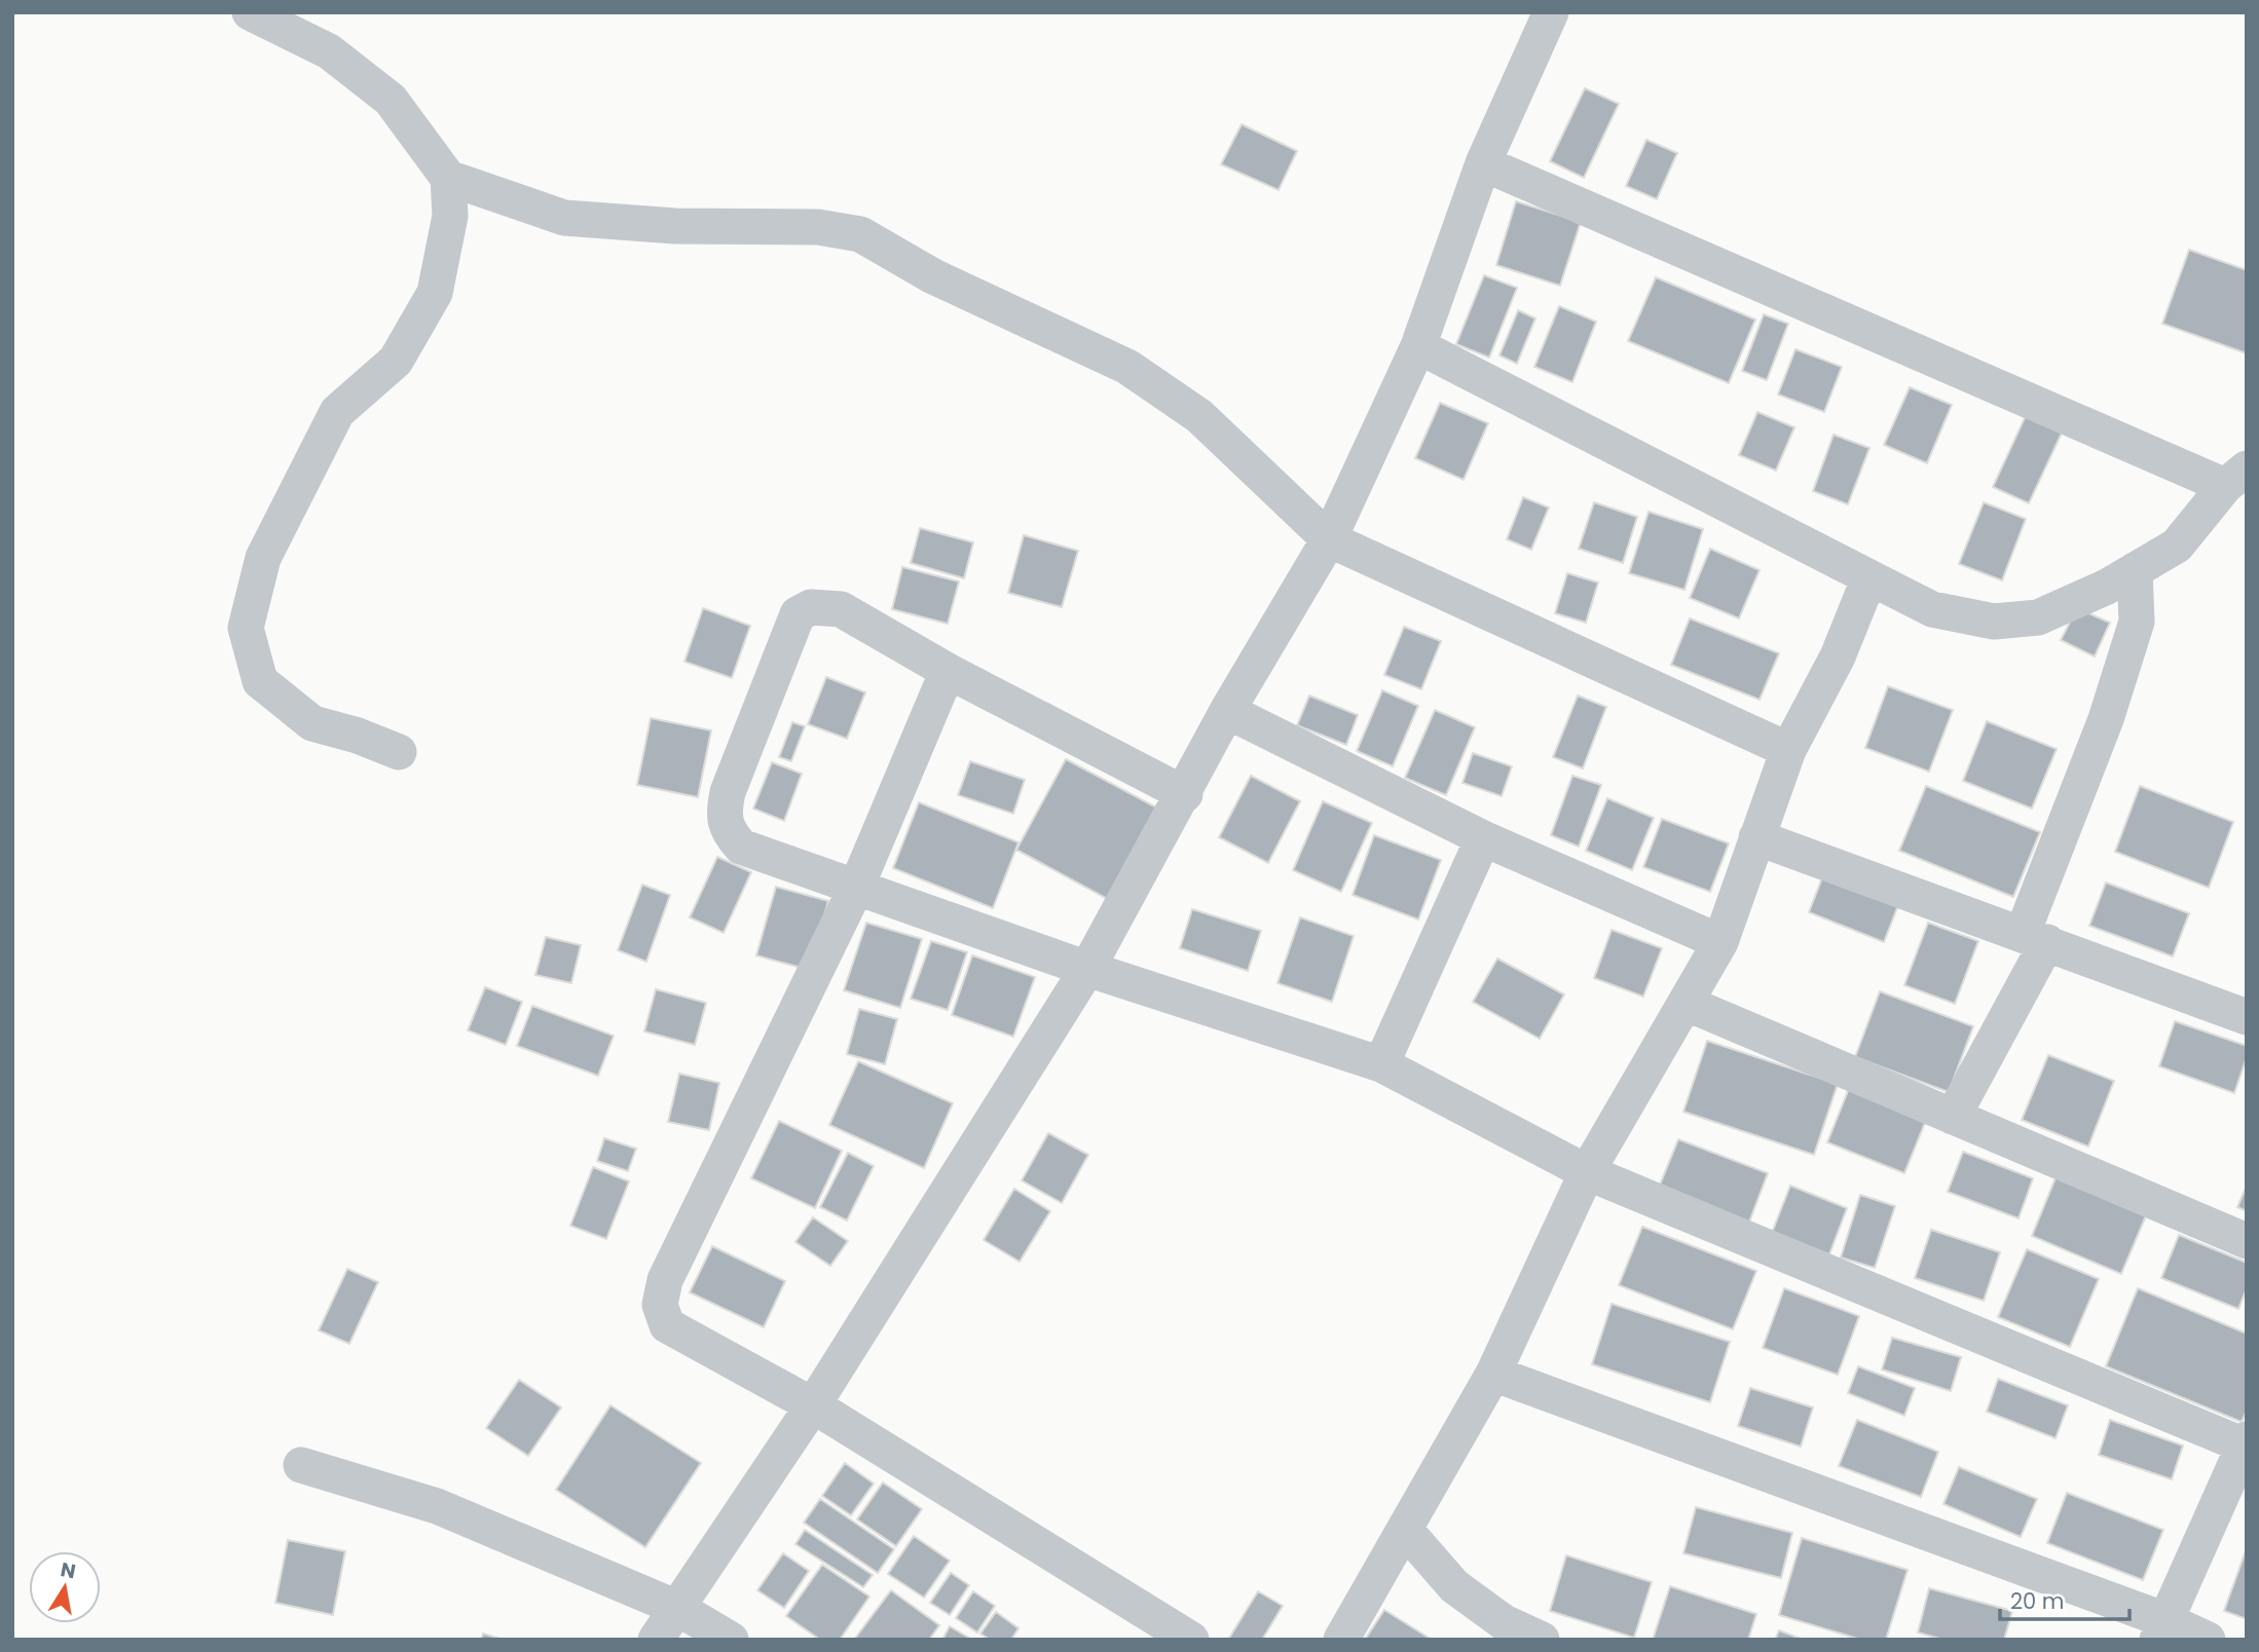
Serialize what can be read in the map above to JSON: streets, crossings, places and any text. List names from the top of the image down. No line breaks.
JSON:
{"scale_bar":"20 m","north":"top"}
